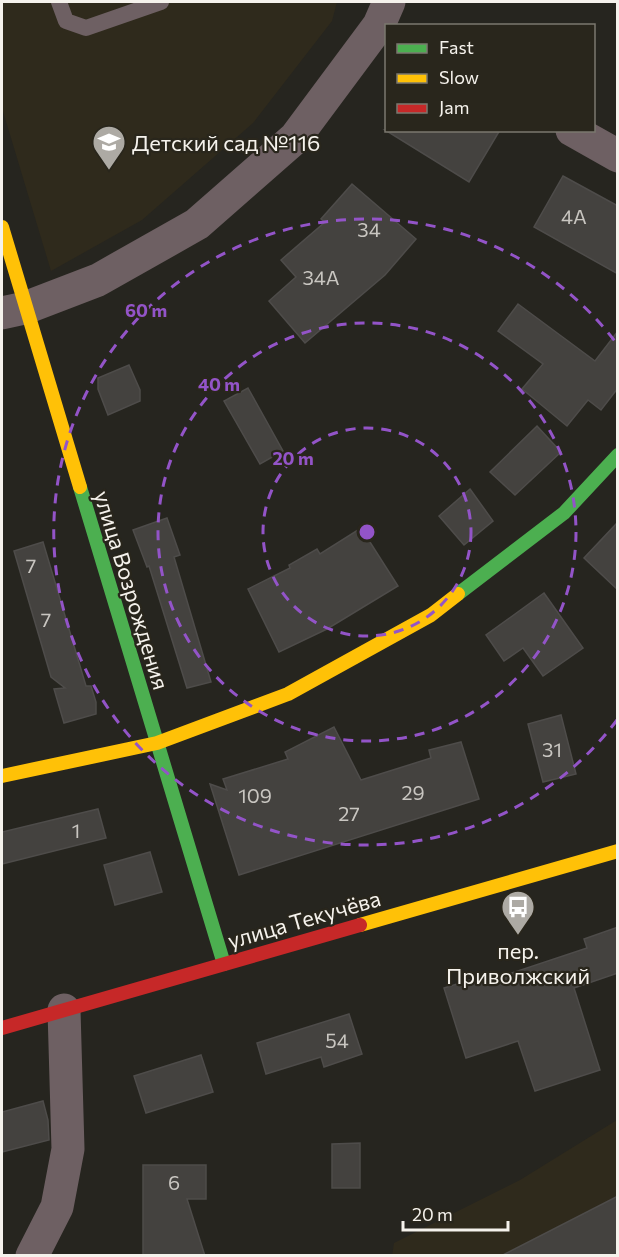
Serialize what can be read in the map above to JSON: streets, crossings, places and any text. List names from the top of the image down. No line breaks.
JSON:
{"streets":{"street":["улица Возрождения","улица Текучёва"]},"crossings":[["улица Возрождения","улица Текучёва"]],"places":{"school or university":["Детский сад №116"],"bus stop":["пер. Приволжский"]},"house_numbers":["4А","34","34А","7","7","31","29","109","27","1","54","6"],"legend":["Fast","Slow","Jam"],"scale_bar":"20 m","rings":["60 m","40 m","20 m"]}
